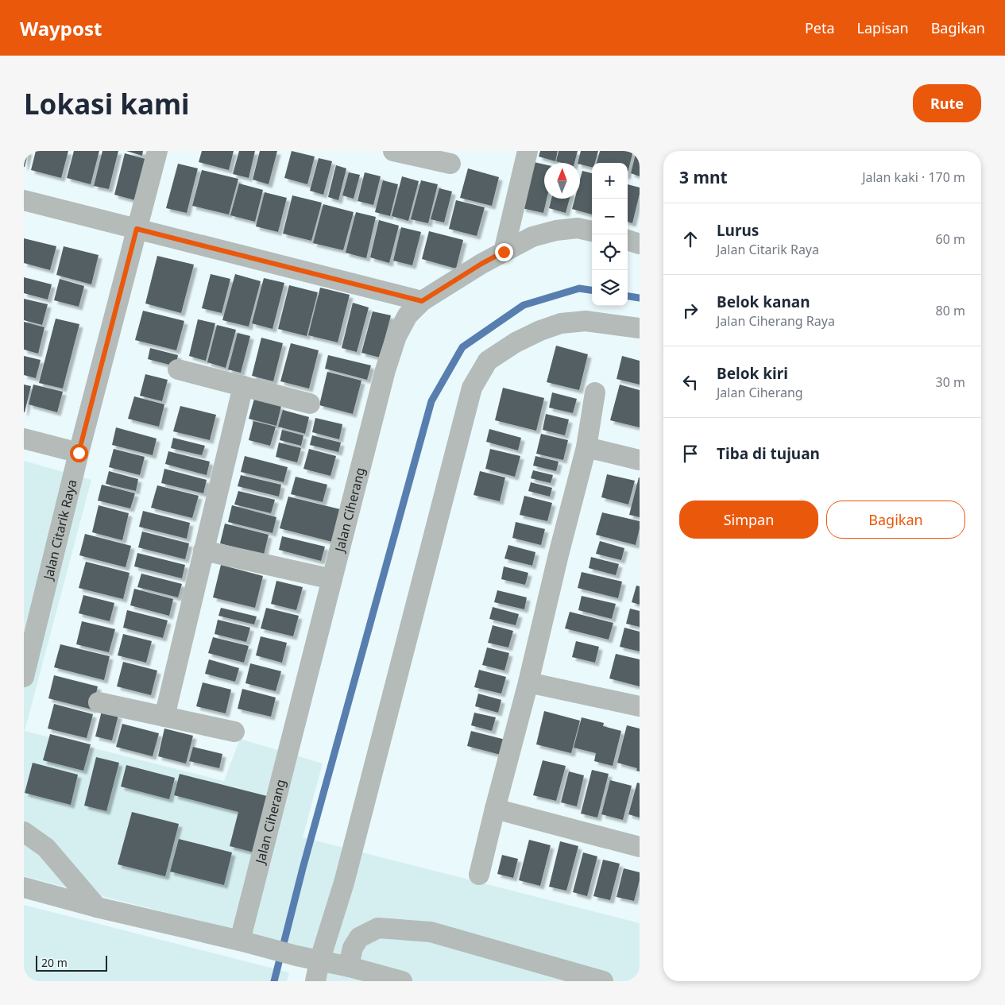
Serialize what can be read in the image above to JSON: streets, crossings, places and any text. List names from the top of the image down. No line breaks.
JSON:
{"streets":{"street":["Jalan Ciherang","Jalan Citarik Raya"]},"scale_bar":"20 m","north":"top","page":{"header":"Waypost","nav":["Peta","Lapisan","Bagikan"],"buttons":["Rute",["Simpan","Bagikan"]],"title":"Lokasi kami","heading":["3 mnt","Jalan kaki · 170 m"],"map_buttons":["+","−"],"list":[["Lurus","Jalan Citarik Raya","60 m"],["Belok kanan","Jalan Ciherang Raya","80 m"],["Belok kiri","Jalan Ciherang","30 m"],"Tiba di tujuan"],"scale":"20 m"}}
